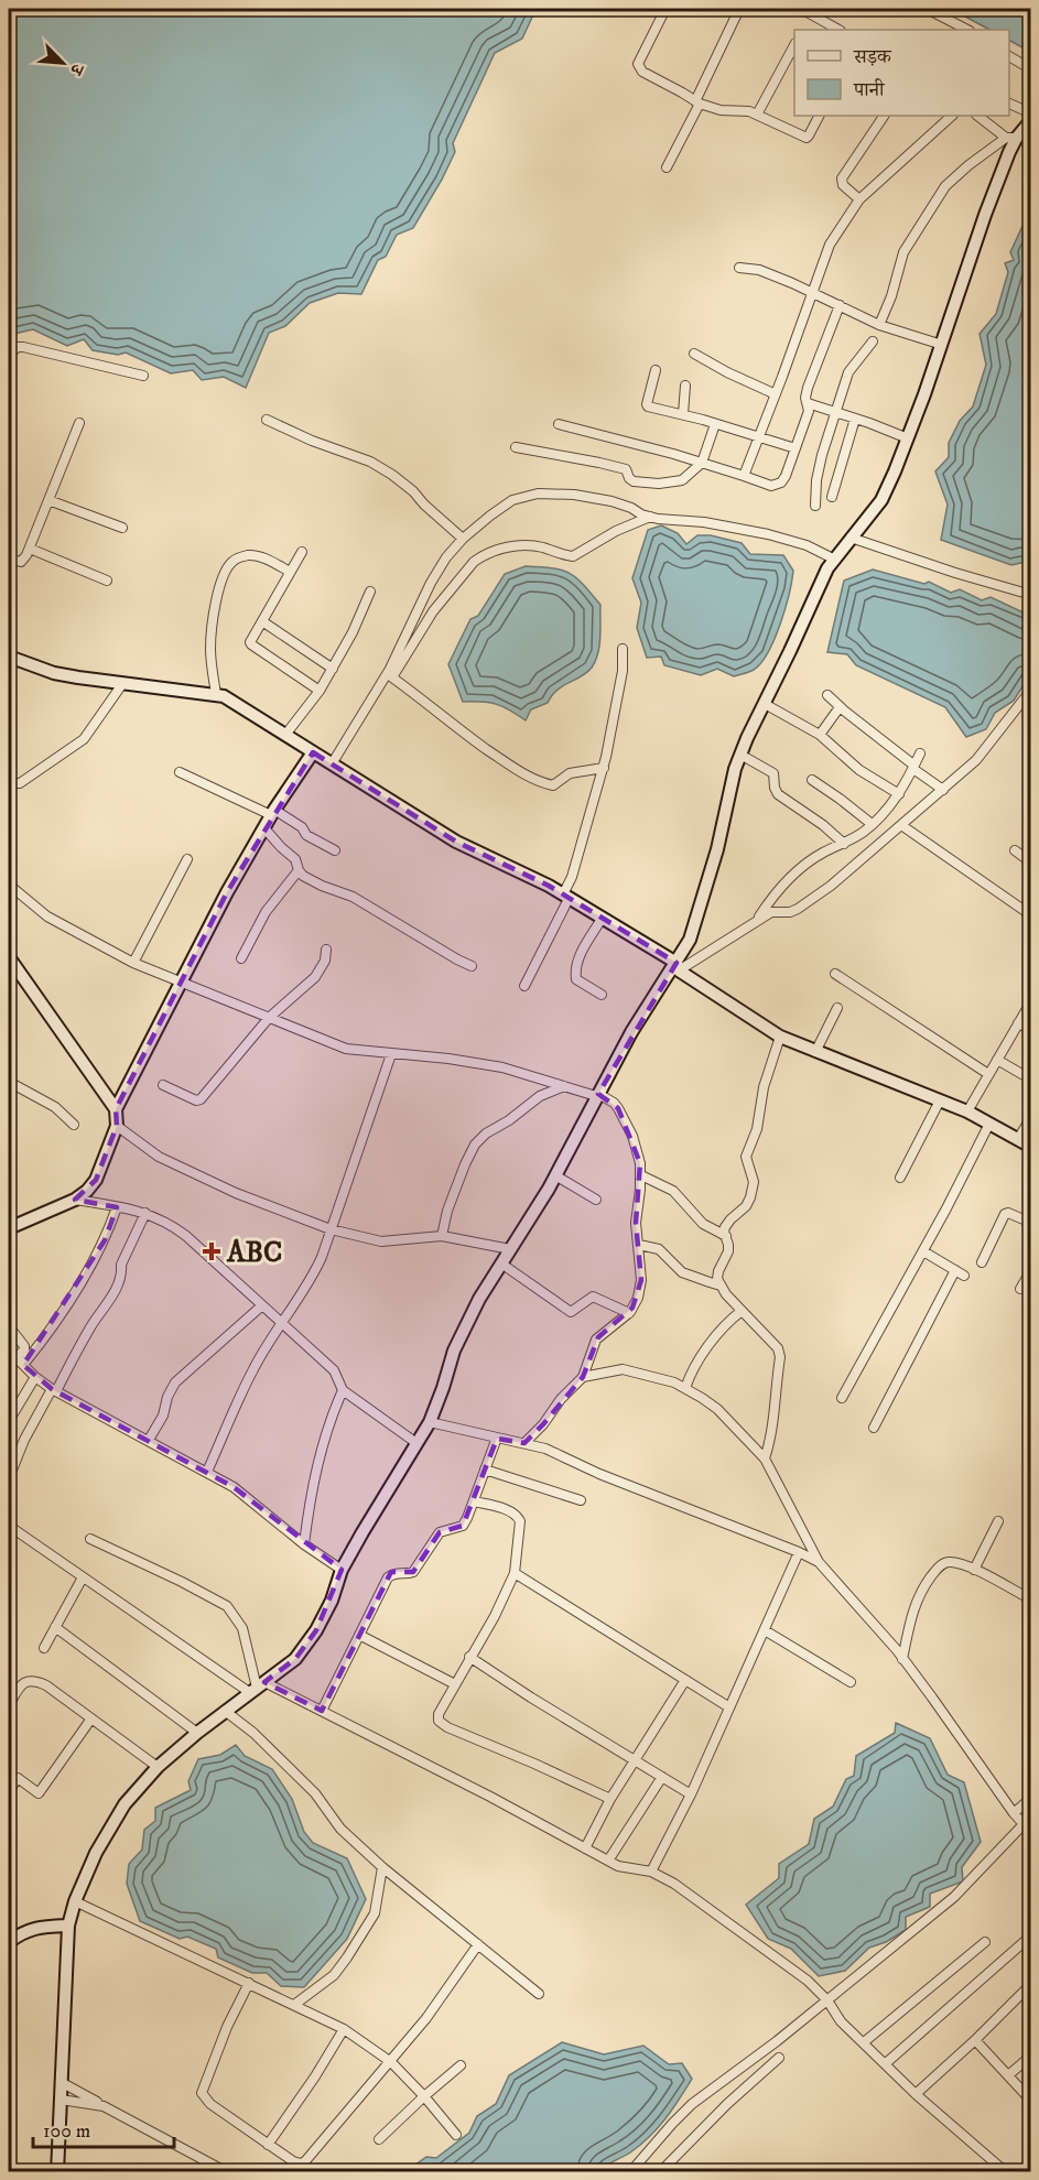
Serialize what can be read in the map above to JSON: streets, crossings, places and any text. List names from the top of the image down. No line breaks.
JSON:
{"places":{"health":["ABC"]},"legend":["सड़क","पानी"],"scale_bar":"100 m","north":"bottom right"}
